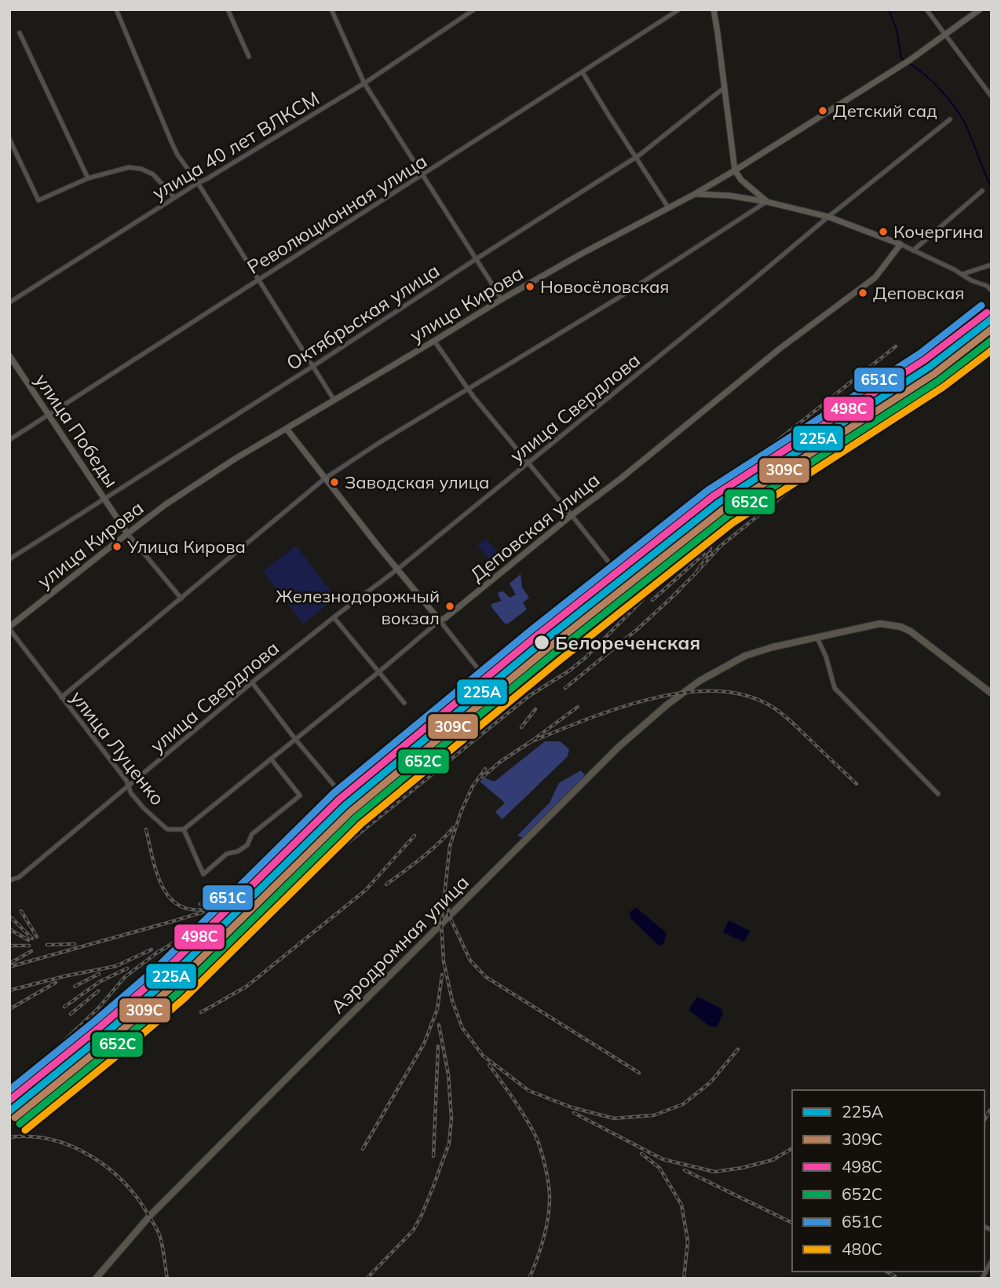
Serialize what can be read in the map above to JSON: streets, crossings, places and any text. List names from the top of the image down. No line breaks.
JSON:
{"streets":{"main road":["Аэродромная улица"],"street":["улица 40 лет ВЛКСМ","Революционная улица","улица Кирова","Октябрьская улица","улица Свердлова","улица Победы","Деповская улица","улица Луценко"]},"crossings":[["Революционная улица","улица Победы"],["улица Кирова","улица Победы"],["улица Кирова","улица Луценко"],["Октябрьская улица","улица Победы"],["улица Свердлова","улица Луценко"],["Деповская улица","улица Луценко"]],"places":["Детский сад","Кочергина","Новосёловская","Деповская","Заводская улица","Улица Кирова","Железнодорожный вокзал","Белореченская"],"lines":["transit line 651С","transit line 498С","transit line 225А","transit line 309С","transit line 652С","transit line 480С"],"legend":["225А","309С","498С","652С","651С","480С"]}
